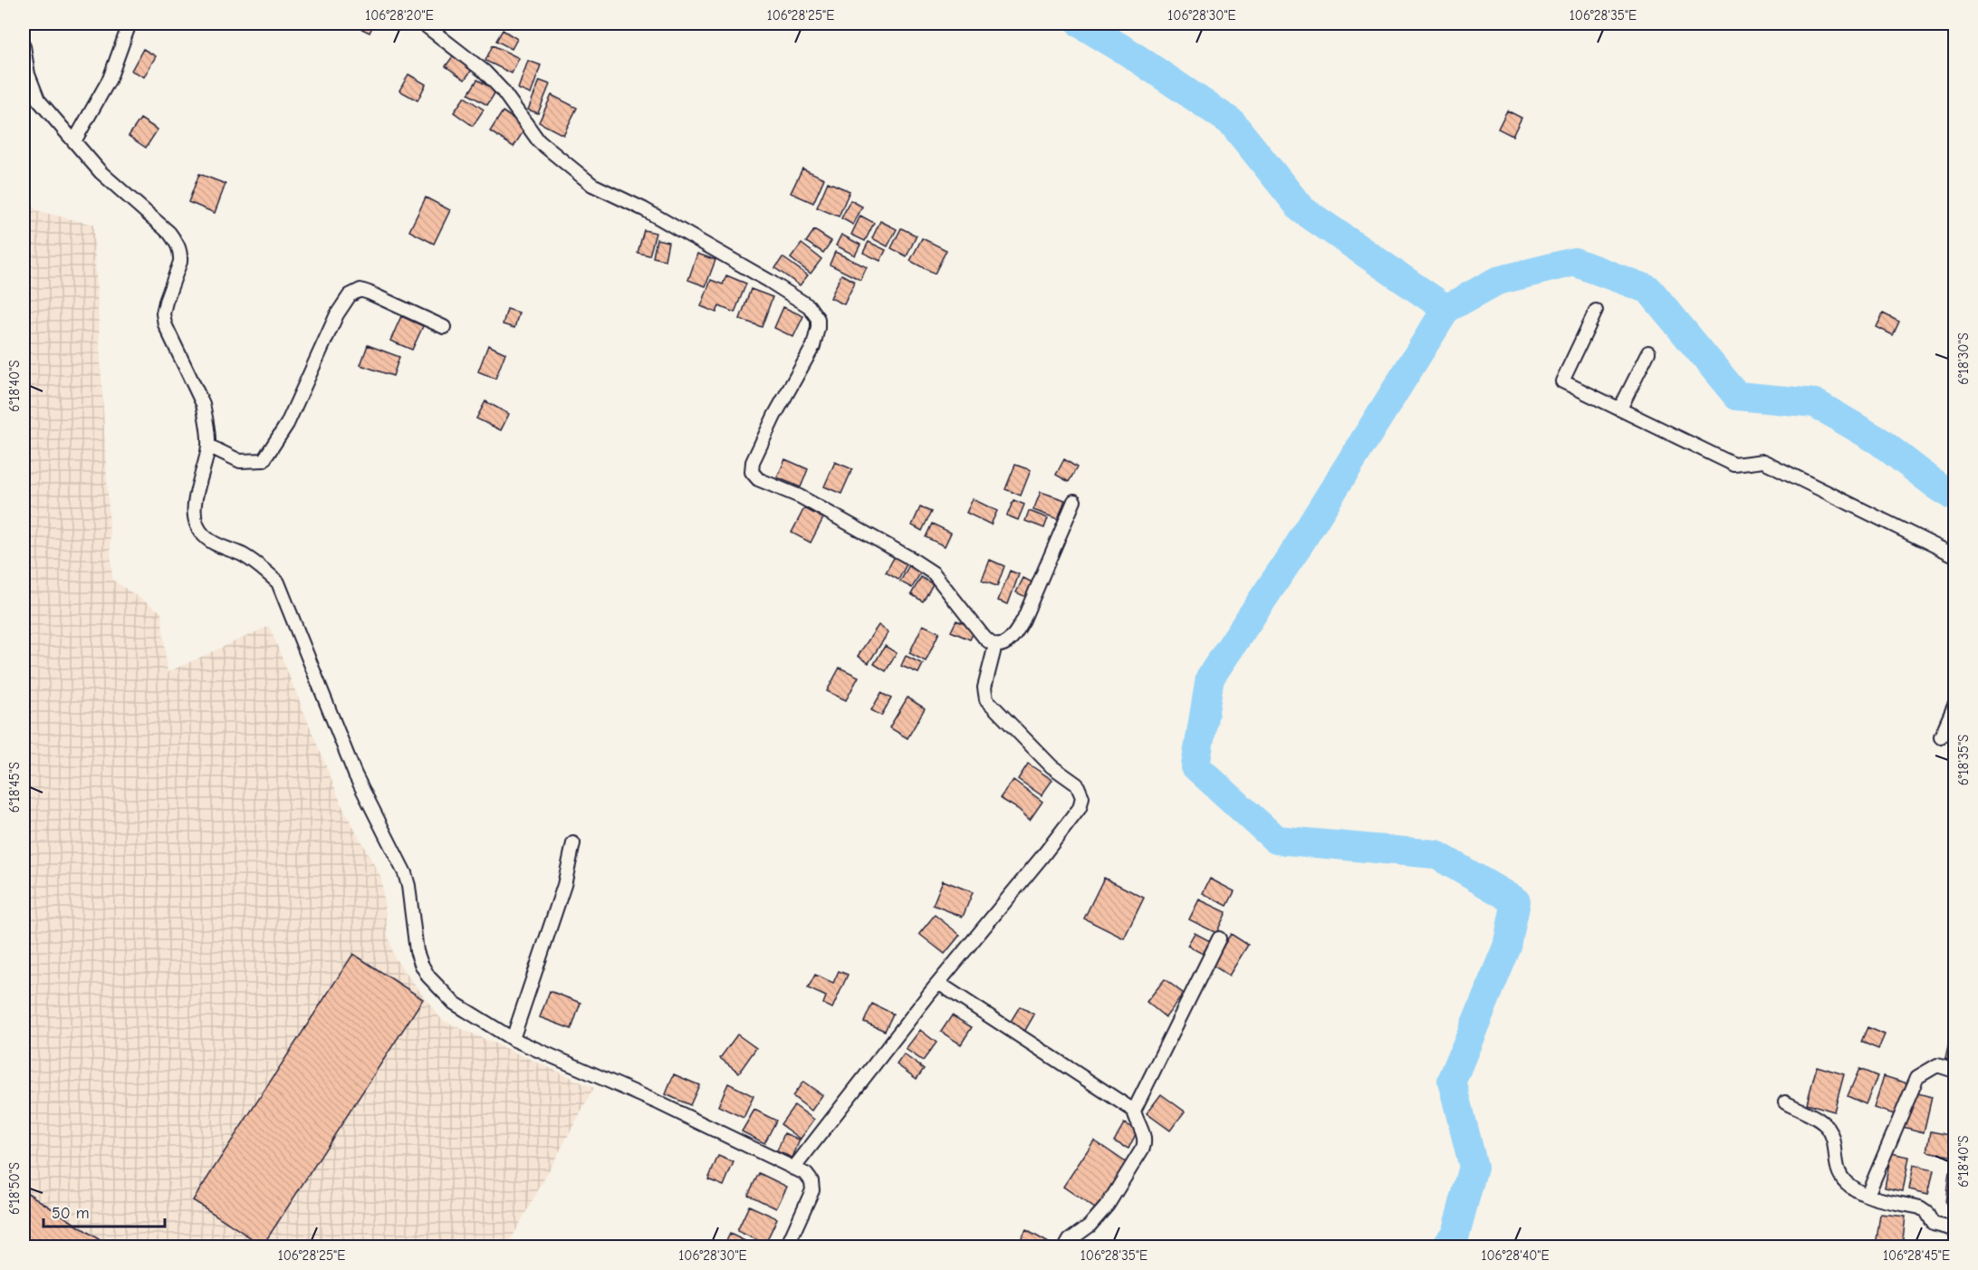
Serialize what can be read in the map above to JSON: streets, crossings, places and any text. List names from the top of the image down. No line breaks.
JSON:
{"scale_bar":"50 m","coordinates":["106°28'20\"E","106°28'25\"E","106°28'30\"E","106°28'35\"E","6°18'30\"S","6°18'40\"S","6°18'35\"S","6°18'45\"S","6°18'50\"S","106°28'40\"E","106°28'45\"E"]}
